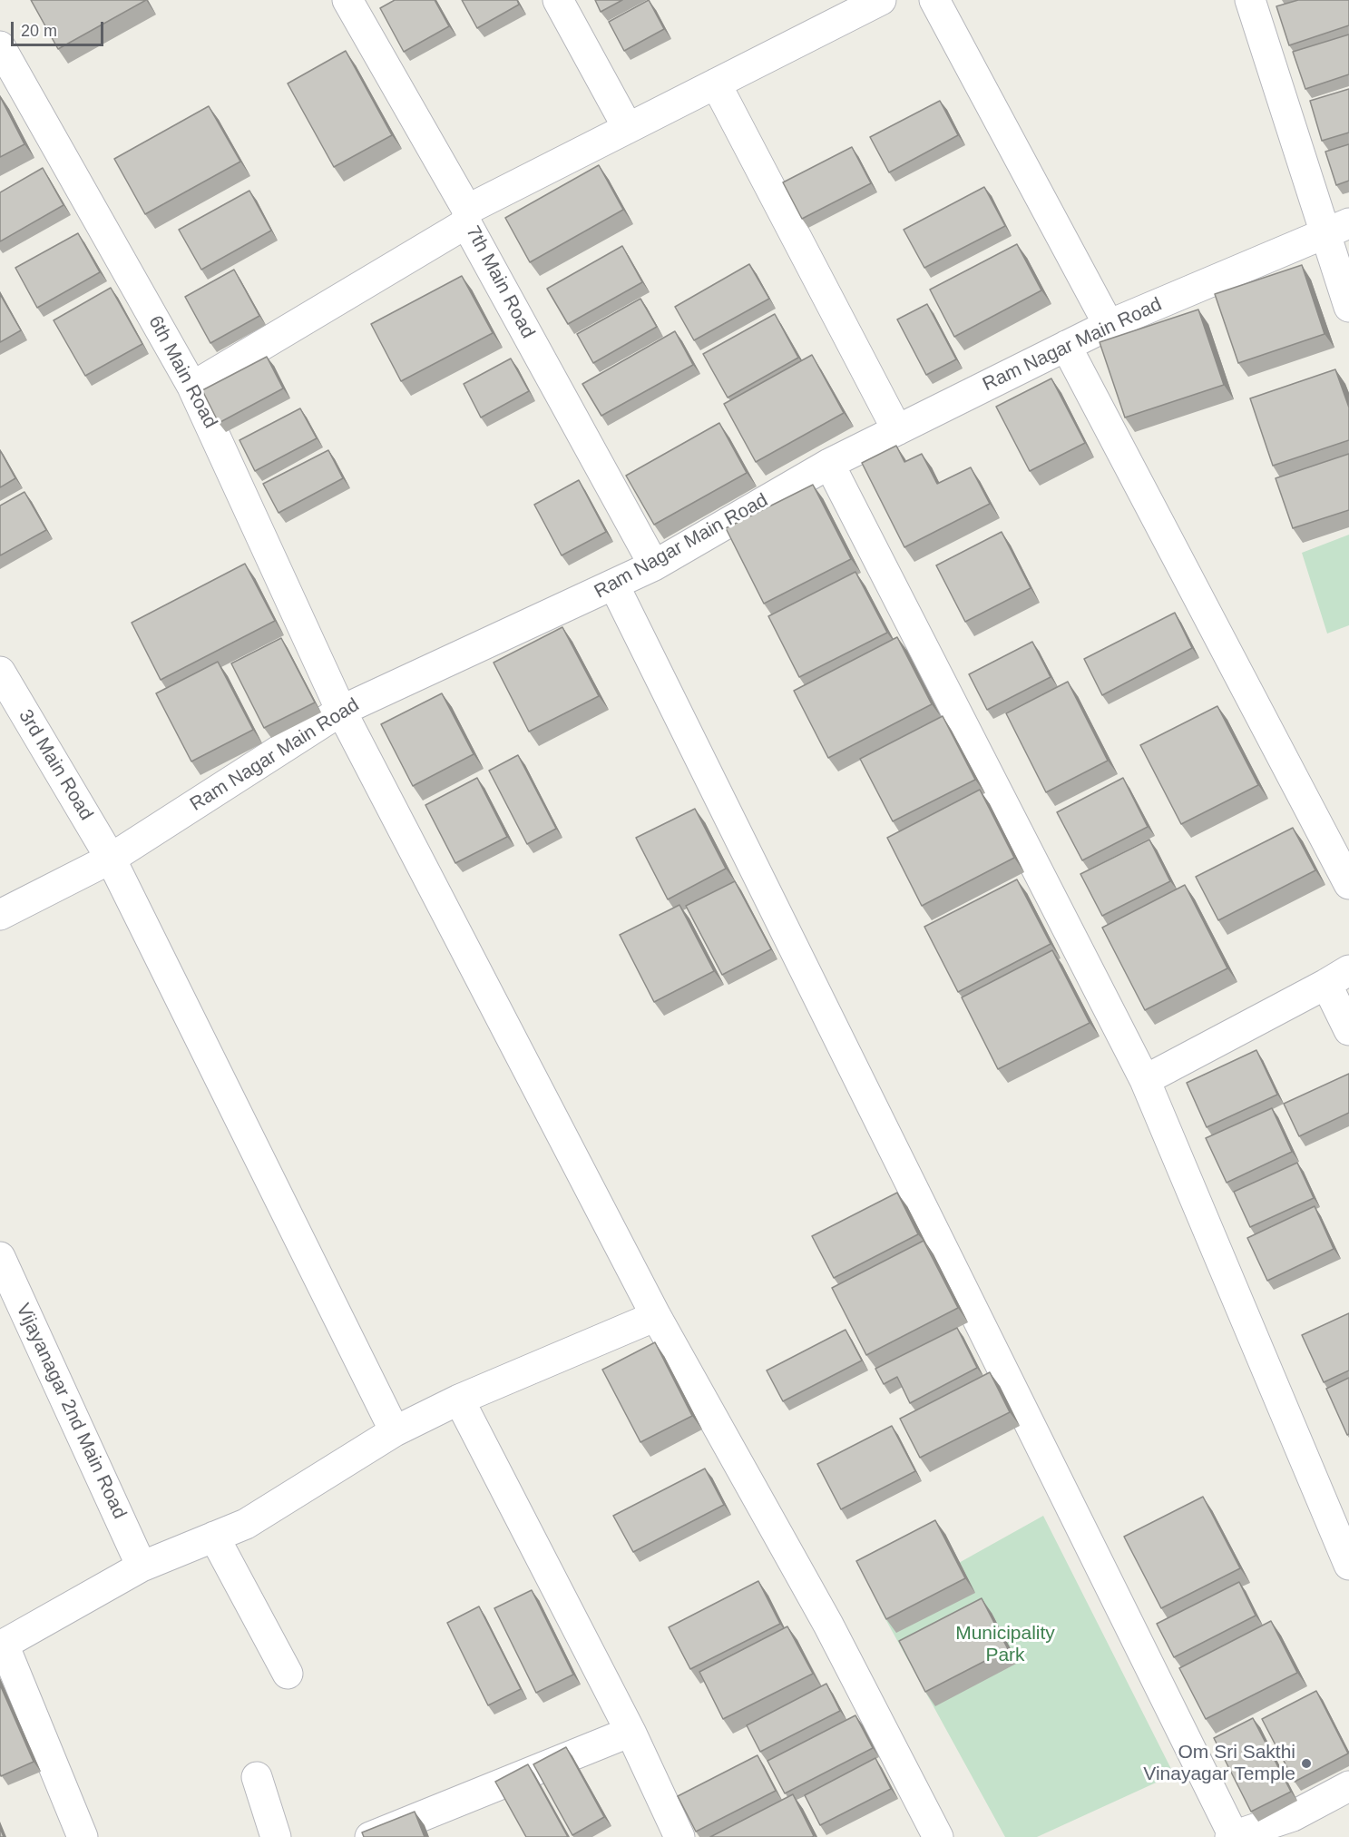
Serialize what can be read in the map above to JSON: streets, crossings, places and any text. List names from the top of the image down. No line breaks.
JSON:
{"streets":{"street":["7th Main Road","Ram Nagar Main Road","6th Main Road","3rd Main Road","Vijayanagar 2nd Main Road"]},"crossings":[["7th Main Road","Ram Nagar Main Road"],["Ram Nagar Main Road","6th Main Road"],["Ram Nagar Main Road","3rd Main Road"]],"parks":["Municipality Park"],"places":["Om Sri Sakthi Vinayagar Temple"],"scale_bar":"20 m"}
